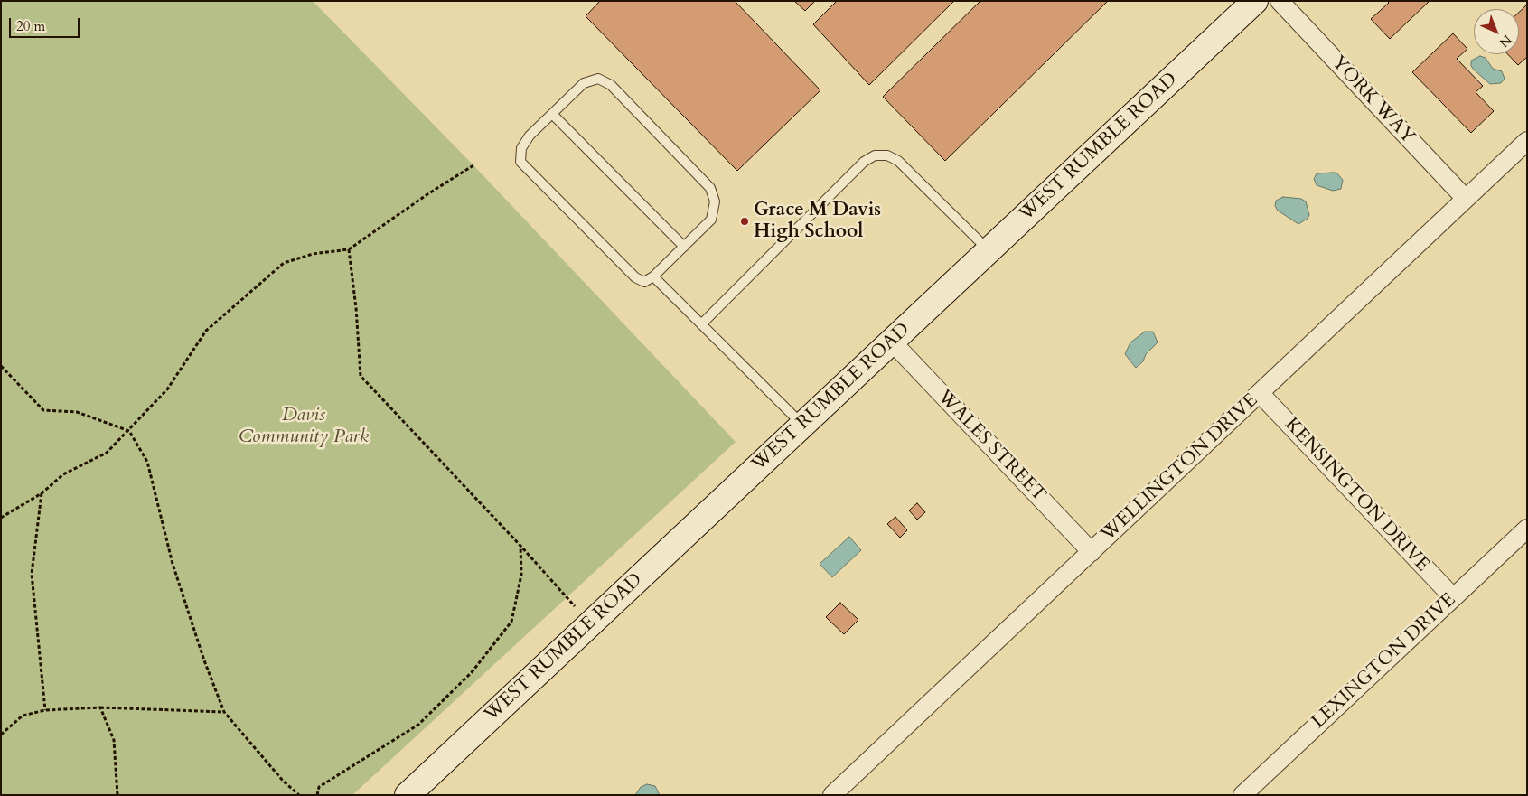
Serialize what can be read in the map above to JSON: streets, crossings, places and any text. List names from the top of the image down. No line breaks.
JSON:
{"streets":{"street":["YORK WAY","WEST RUMBLE ROAD","WALES STREET","WELLINGTON DRIVE","KENSINGTON DRIVE","LEXINGTON DRIVE"]},"crossings":[["YORK WAY","WELLINGTON DRIVE"],["WEST RUMBLE ROAD","WALES STREET"],["WALES STREET","WELLINGTON DRIVE"],["WELLINGTON DRIVE","KENSINGTON DRIVE"],["KENSINGTON DRIVE","LEXINGTON DRIVE"]],"parks":["Davis Community Park"],"places":["Grace M Davis High School"],"scale_bar":"20 m","north":"bottom right"}
